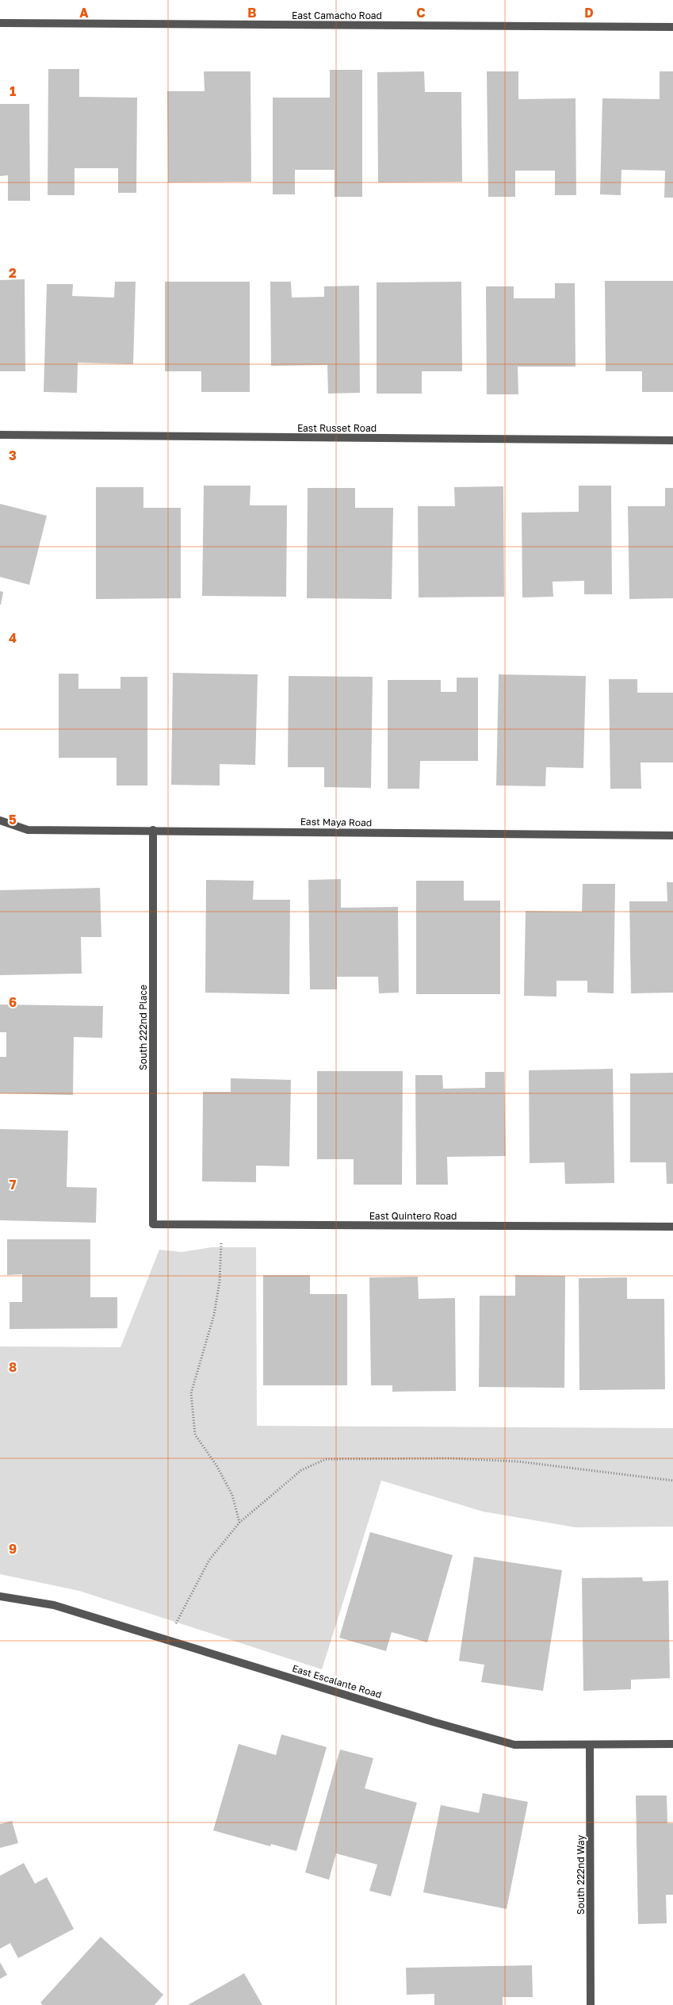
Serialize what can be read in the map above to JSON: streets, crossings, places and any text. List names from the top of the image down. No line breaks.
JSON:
{"streets":{"street":["East Camacho Road","East Russet Road","East Maya Road","South 222nd Place","East Quintero Road","East Escalante Road","South 222nd Way"]},"crossings":[["East Maya Road","South 222nd Place"],["South 222nd Place","East Quintero Road"],["East Escalante Road","South 222nd Way"]],"grid":{"columns":["A","B","C","D"],"rows":["1","2","3","4","5","6","7","8","9"]}}
